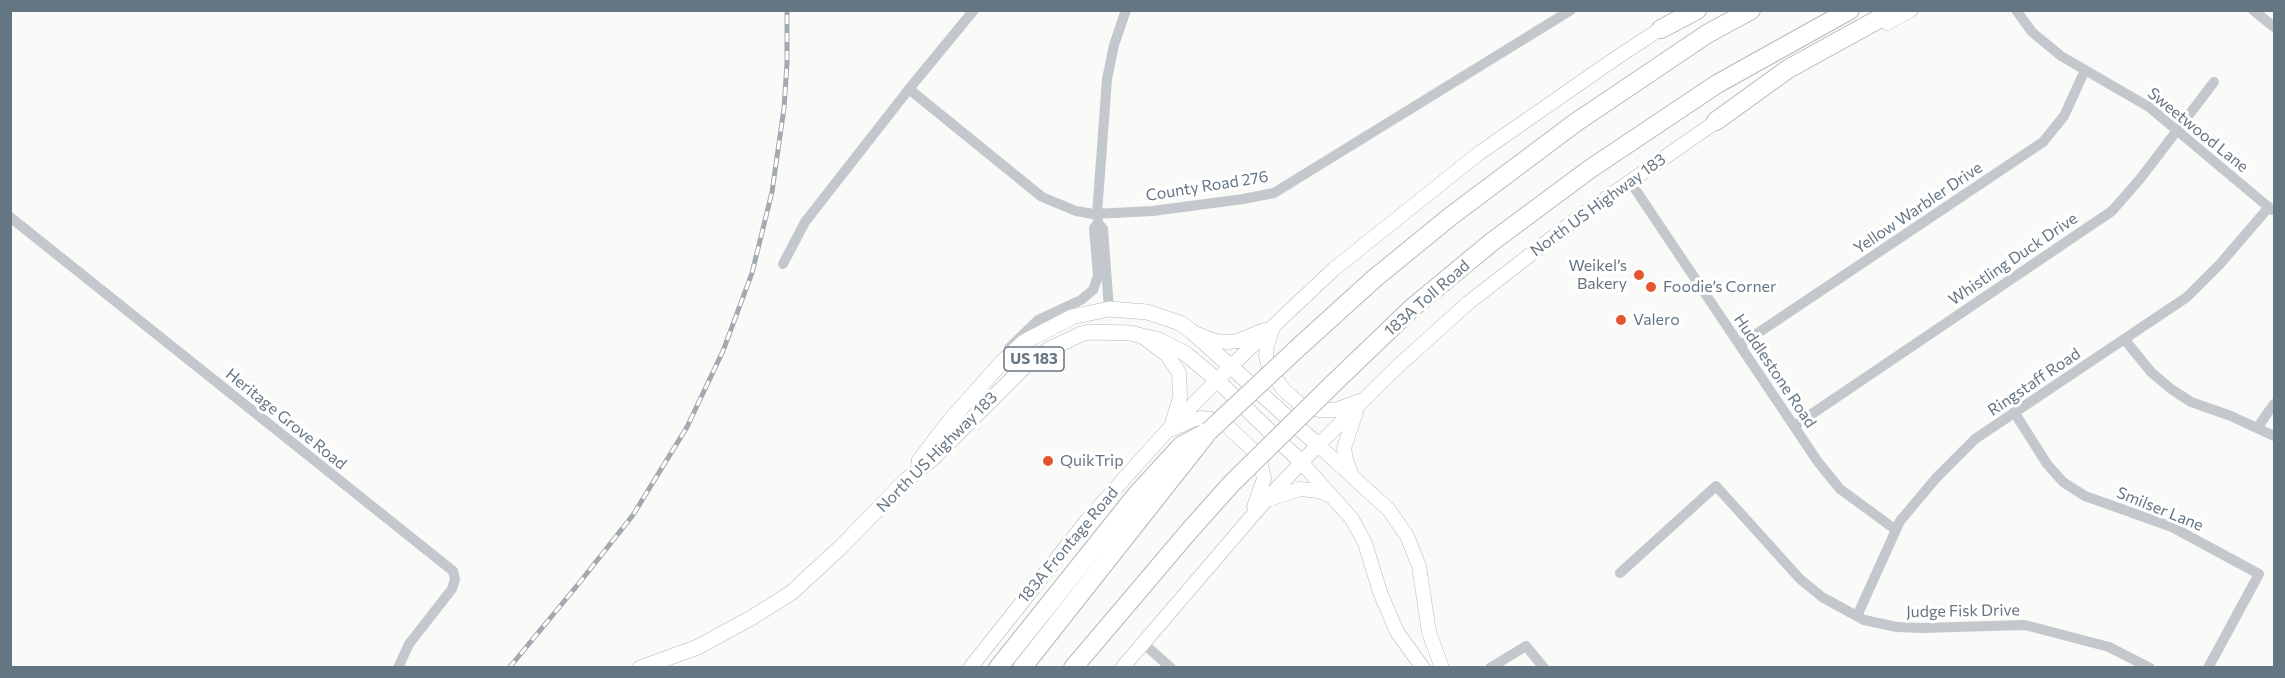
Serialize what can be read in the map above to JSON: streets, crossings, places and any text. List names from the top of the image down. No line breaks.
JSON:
{"streets":{"highway":["183A Toll Road"],"main road":["North US Highway 183","US 183","183A Frontage Road"],"street":["Sweetwood Lane","County Road 276","Yellow Warbler Drive","Whistling Duck Drive","Huddlestone Road","Ringstaff Road","Heritage Grove Road","Smilser Lane","Judge Fisk Drive"]},"crossings":[["Sweetwood Lane","Yellow Warbler Drive"],["Sweetwood Lane","Whistling Duck Drive"],["Sweetwood Lane","Ringstaff Road"],["North US Highway 183","US 183"],["North US Highway 183","Huddlestone Road"],["North US Highway 183","183A Frontage Road"],["Yellow Warbler Drive","Huddlestone Road"],["Whistling Duck Drive","Huddlestone Road"],["US 183","183A Frontage Road"],["Huddlestone Road","Ringstaff Road"],["Ringstaff Road","Smilser Lane"],["Ringstaff Road","Judge Fisk Drive"]],"places":["Weikel’s Bakery","Foodie’s Corner","Valero","QuikTrip"]}
